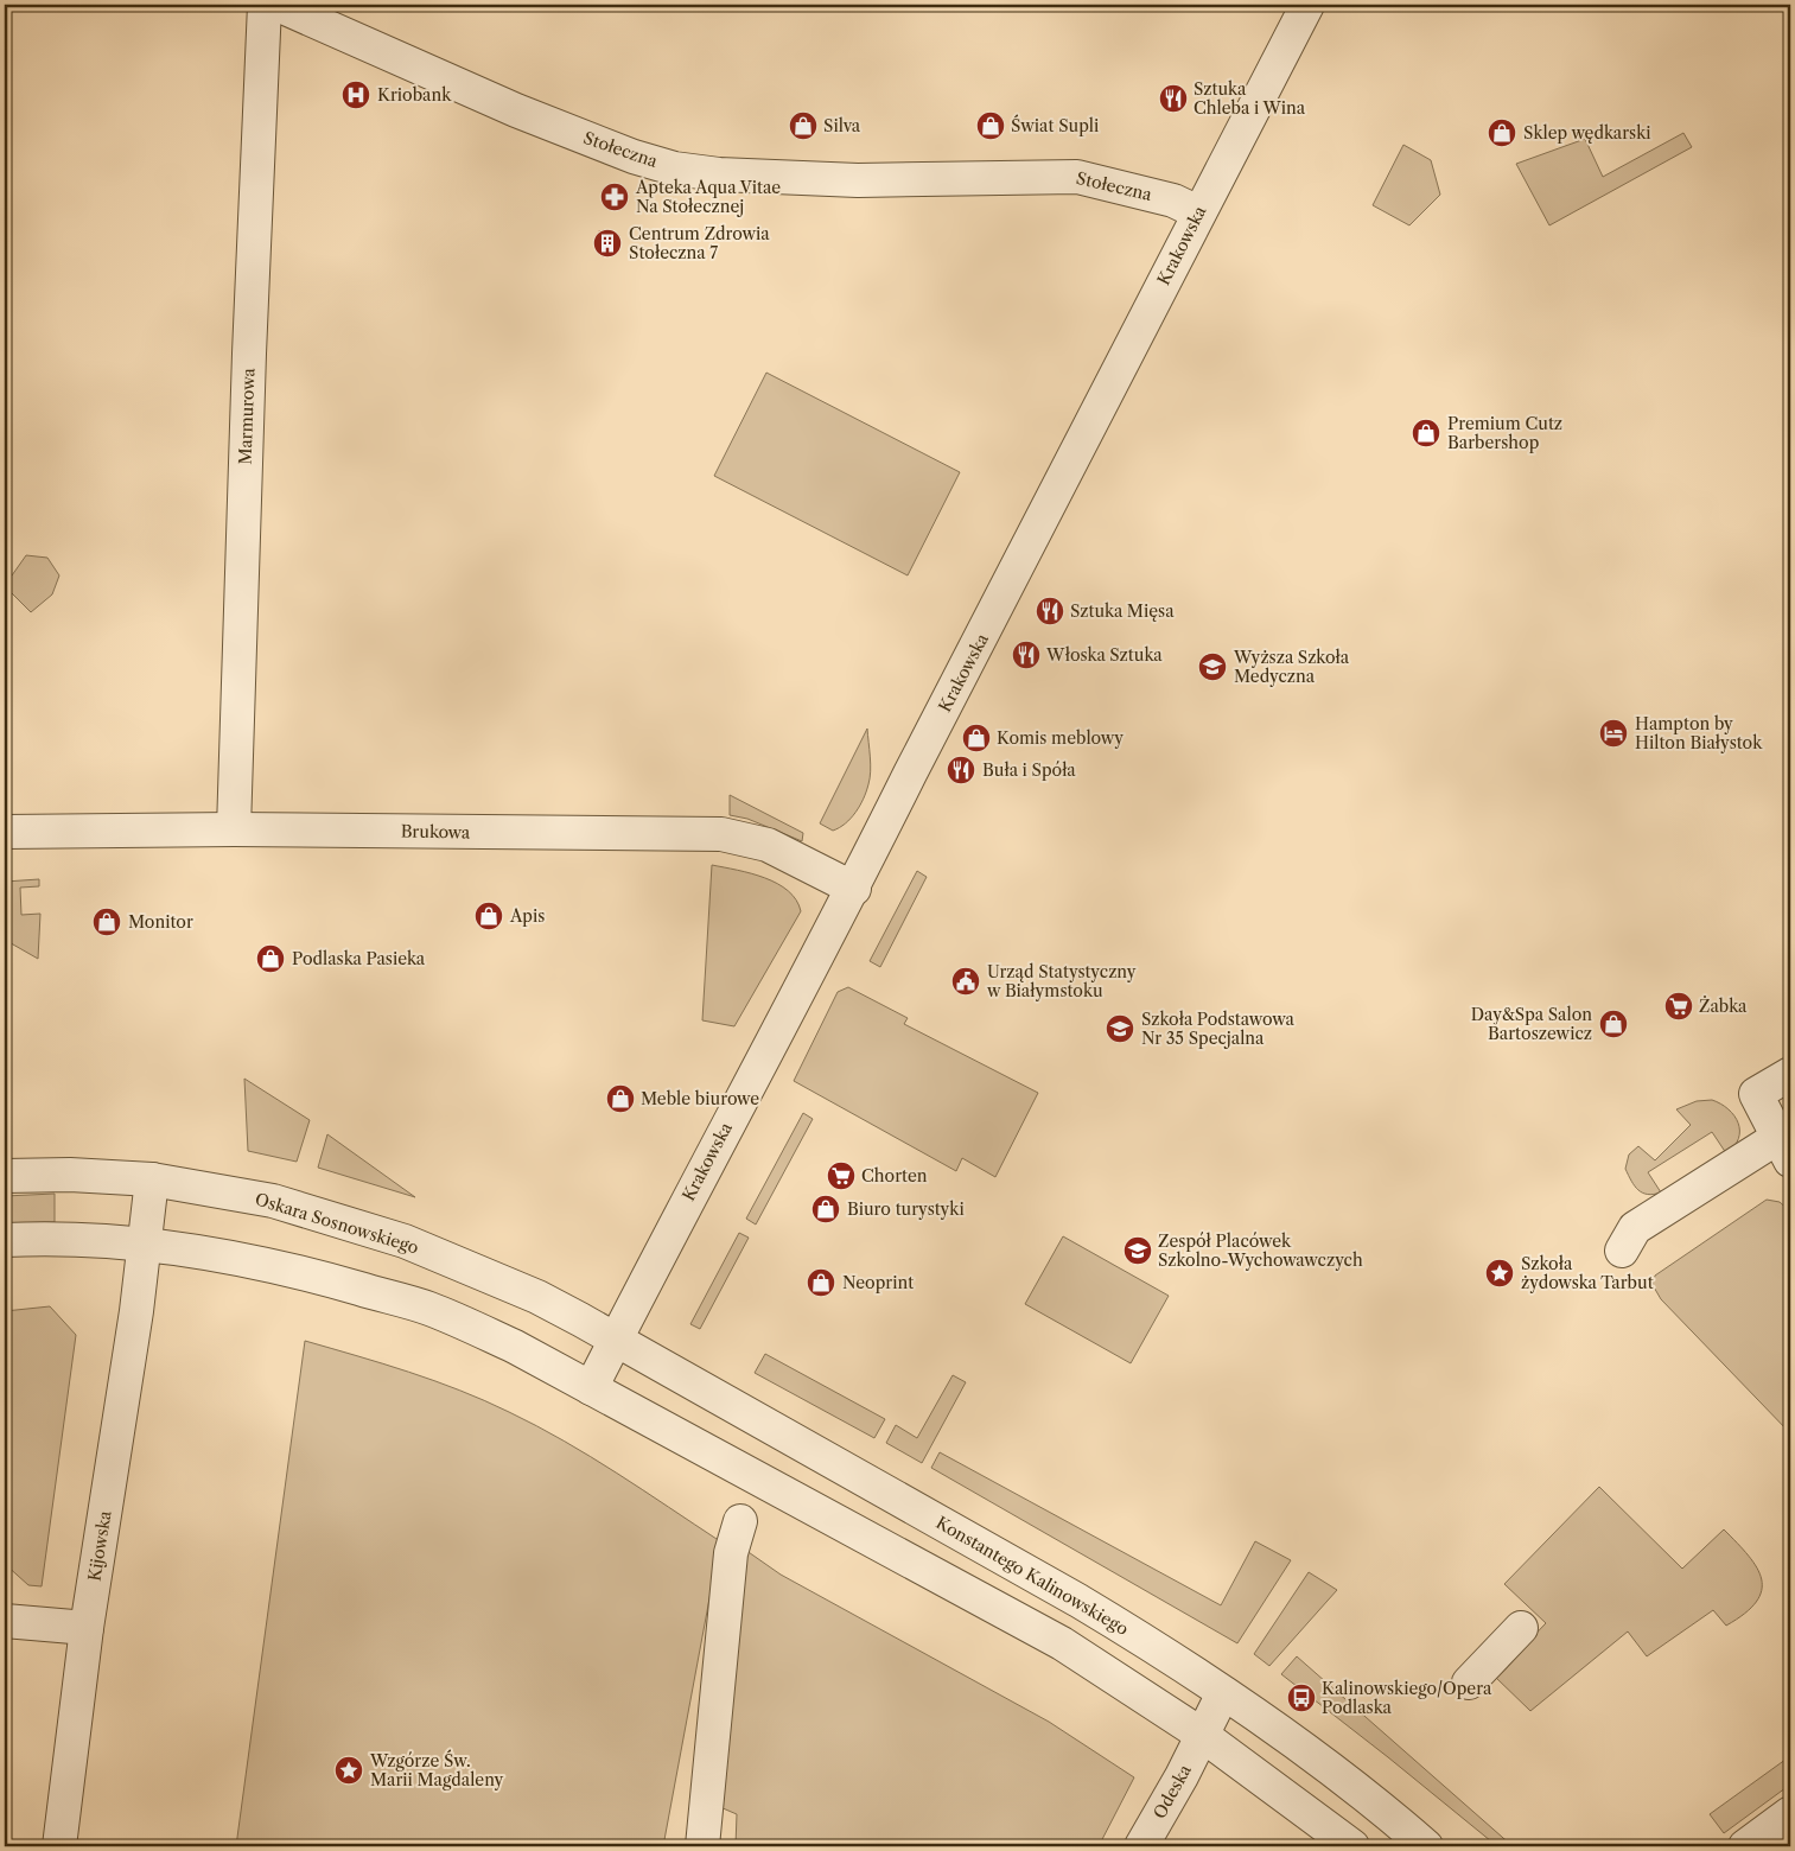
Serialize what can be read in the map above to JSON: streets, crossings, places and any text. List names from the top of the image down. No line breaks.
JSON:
{"streets":{"street":["Stołeczna","Krakowska","Marmurowa","Brukowa","Oskara Sosnowskiego","Kijowska","Konstantego Kalinowskiego","Odeska"]},"crossings":[["Stołeczna","Krakowska"],["Krakowska","Brukowa"],["Krakowska","Oskara Sosnowskiego"],["Krakowska","Konstantego Kalinowskiego"],["Marmurowa","Brukowa"],["Oskara Sosnowskiego","Kijowska"],["Oskara Sosnowskiego","Konstantego Kalinowskiego"],["Konstantego Kalinowskiego","Odeska"]],"places":{"hospital":["Kriobank"],"restaurant":["Sztuka Chleba i Wina","Sztuka Mięsa","Włoska Sztuka","Buła i Spóła"],"shop":["Silva","Świat Supli","Sklep wędkarski","Premium Cutz Barbershop","Komis meblowy","Apis","Monitor","Podlaska Pasieka","Day&Spa Salon Bartoszewicz","Meble biurowe","Biuro turystyki","Neoprint"],"pharmacy":["Apteka Aqua Vitae Na Stołecznej"],"building":["Centrum Zdrowia Stołeczna 7"],"school or university":["Wyższa Szkoła Medyczna","Szkoła Podstawowa Nr 35 Specjalna","Zespół Placówek Szkolno-Wychowawczych"],"hotel":["Hampton by Hilton Białystok"],"public building":["Urząd Statystyczny w Białymstoku"],"supermarket":["Żabka","Chorten"],"place":["Szkoła żydowska Tarbut","Wzgórze Św. Marii Magdaleny"],"bus stop":["Kalinowskiego/Opera Podlaska"]}}
